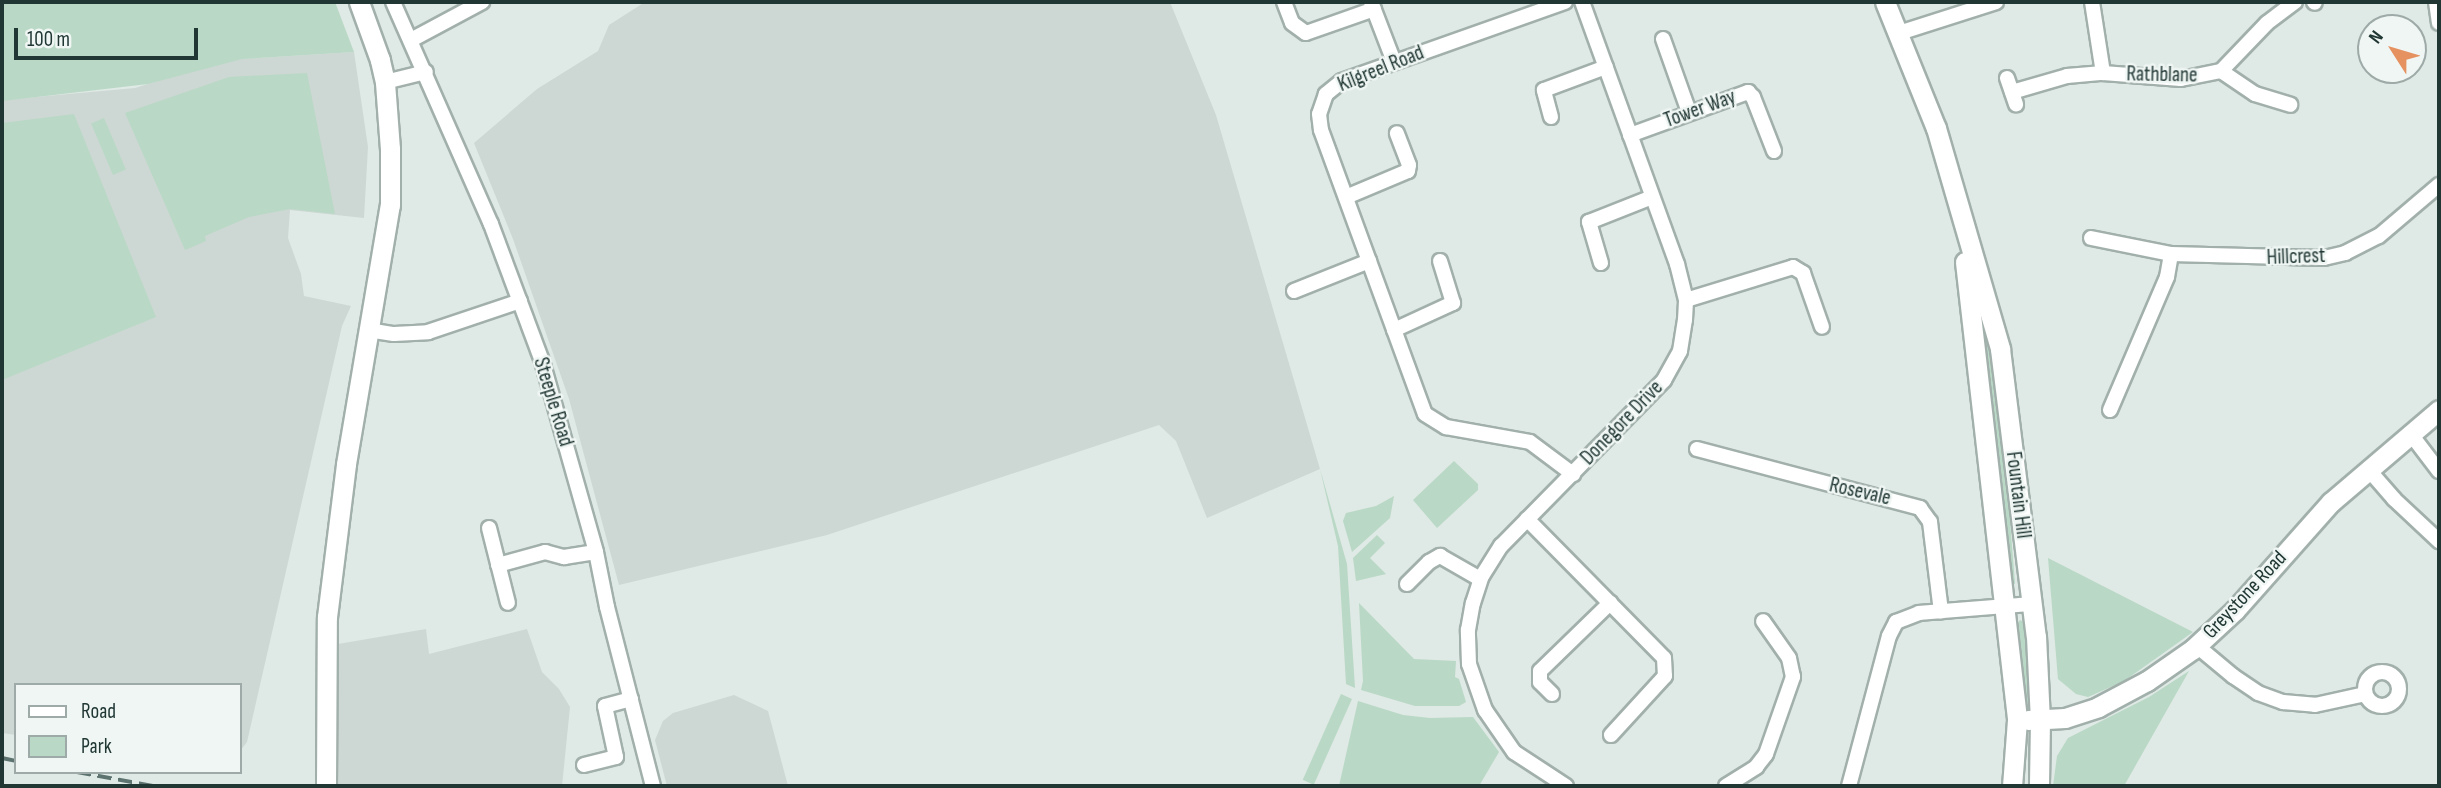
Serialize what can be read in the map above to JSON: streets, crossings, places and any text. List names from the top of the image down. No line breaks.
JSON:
{"streets":{"street":["Kilgreel Road","Rathblane","Tower Way","Hillcrest","Steeple Road","Donegore Drive","Rosevale","Fountain Hill","Greystone Road"]},"crossings":[["Kilgreel Road","Donegore Drive"],["Tower Way","Donegore Drive"],["Fountain Hill","Greystone Road"]],"legend":["Road","Park"],"scale_bar":"100 m","north":"top left"}
